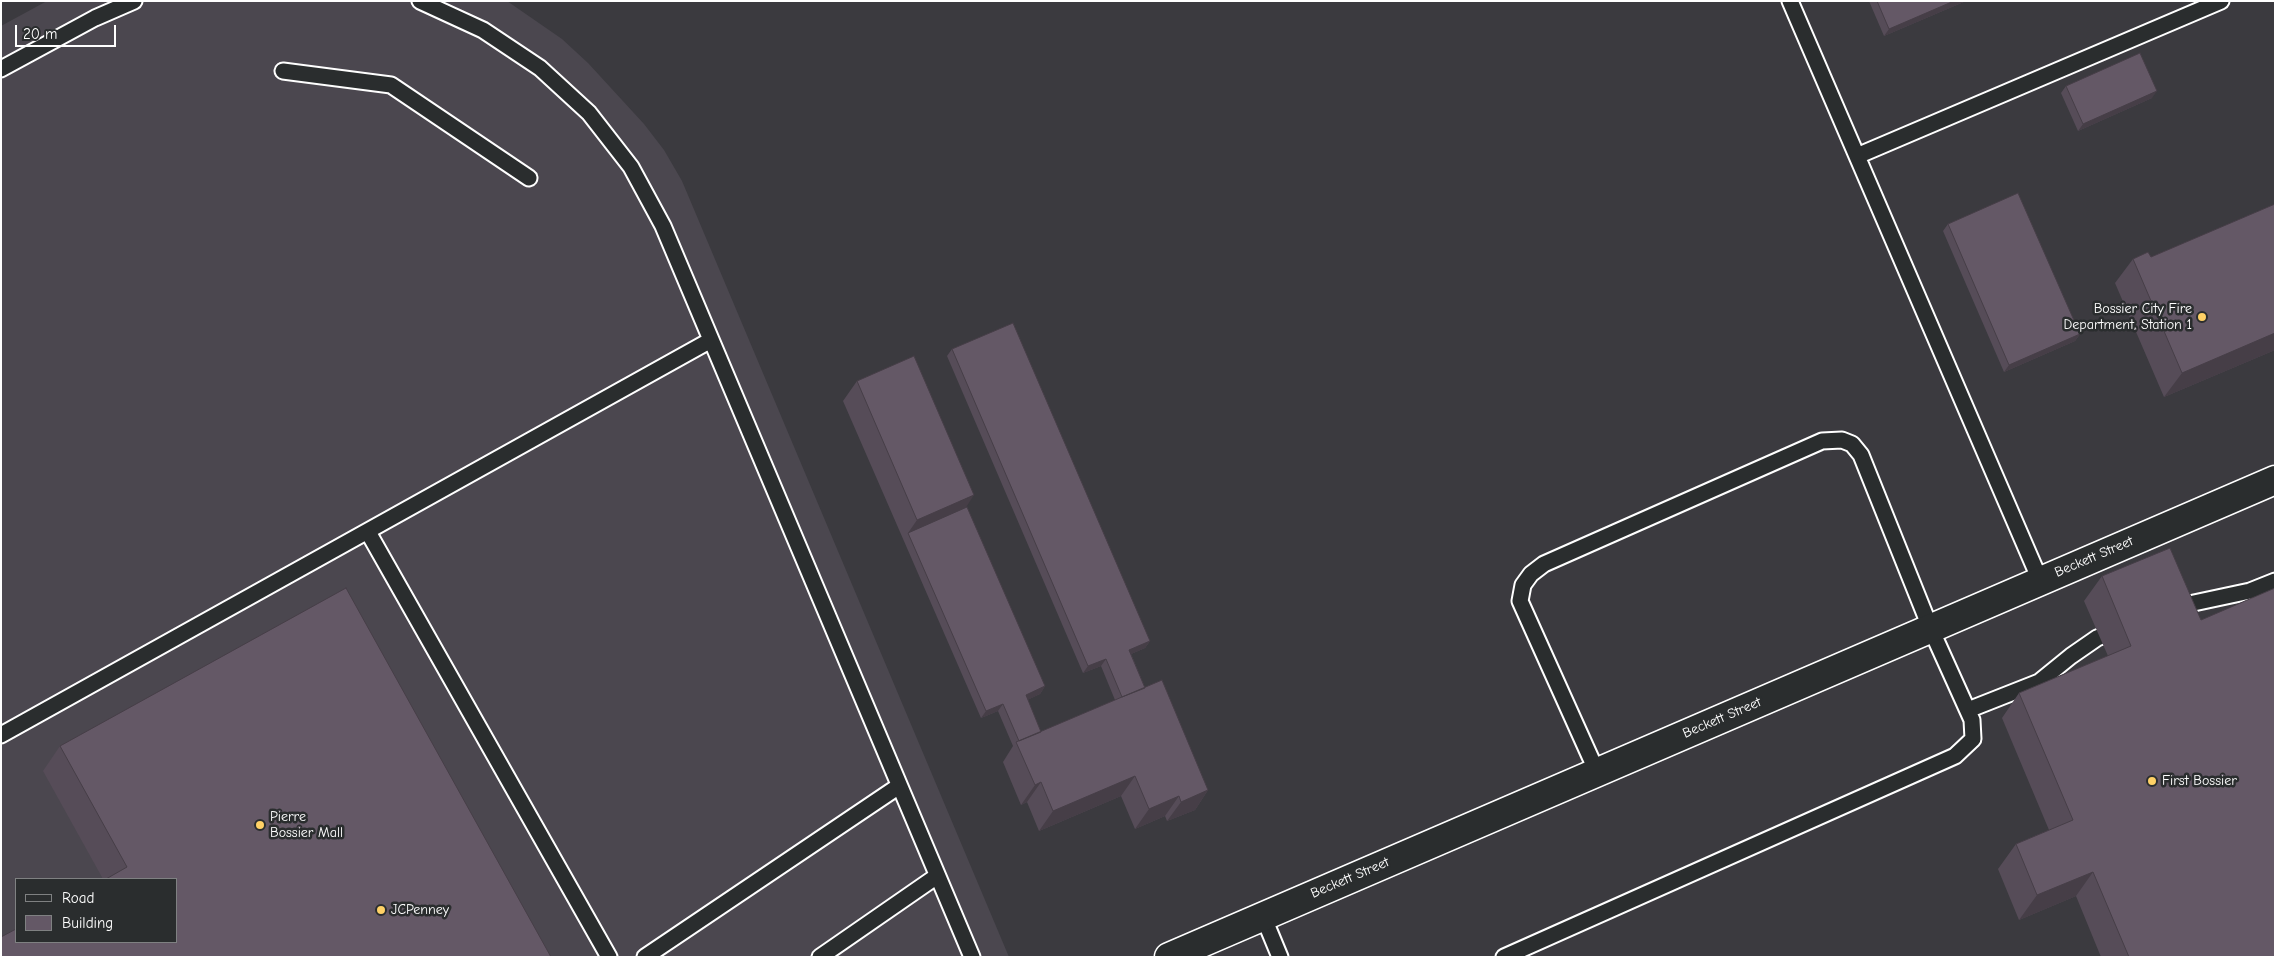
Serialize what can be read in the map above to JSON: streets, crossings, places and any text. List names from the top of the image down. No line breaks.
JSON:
{"streets":{"street":["Beckett Street"]},"places":["Bossier City Fire Department, Station 1","First Bossier","Pierre Bossier Mall","JCPenney"],"legend":["Road","Building"],"scale_bar":"20 m"}
